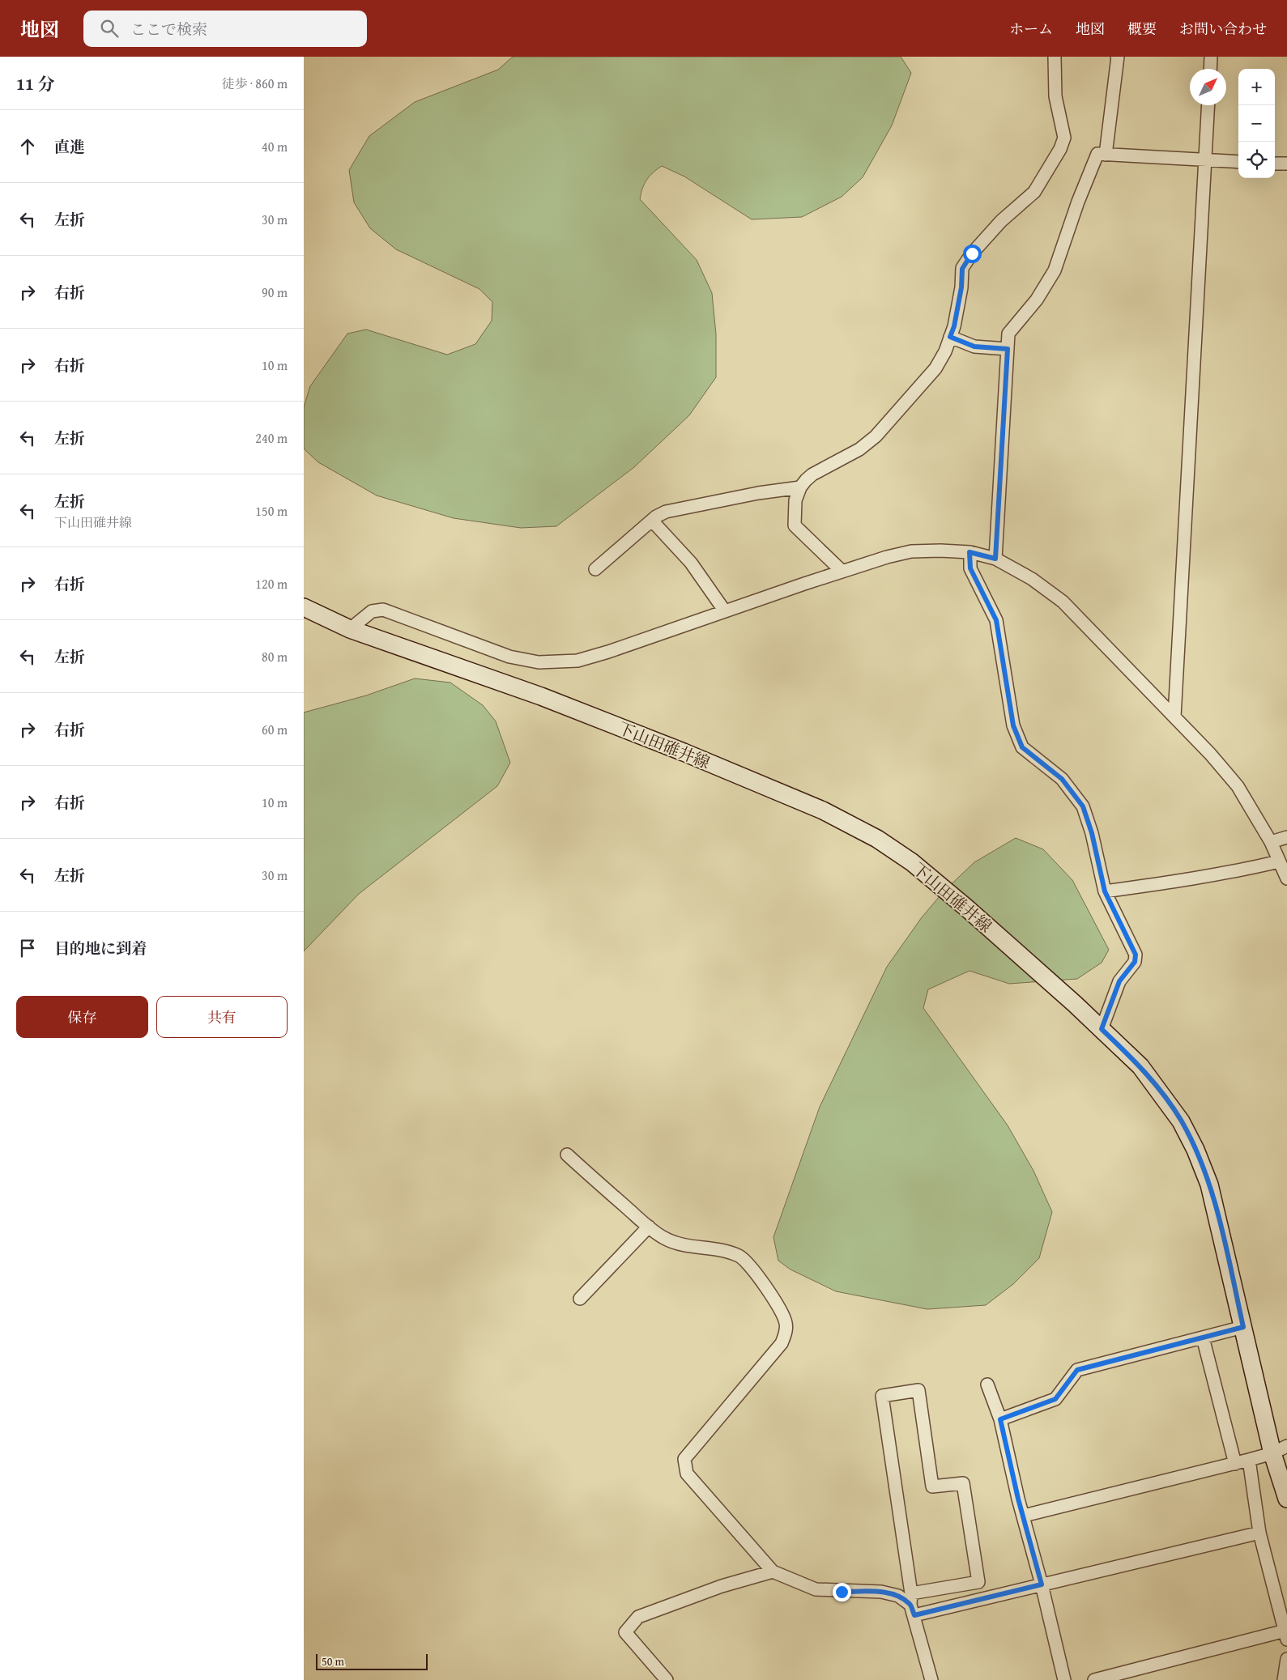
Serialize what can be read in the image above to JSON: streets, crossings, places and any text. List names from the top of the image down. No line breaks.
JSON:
{"streets":{"main road":["下山田碓井線"]},"scale_bar":"50 m","north":"top right","page":{"header":"地図","search":"ここで検索","nav":["ホーム","地図","概要","お問い合わせ"],"heading":["11 分","徒歩 · 860 m"],"map_buttons":["+","−"],"list":[["直進","40 m"],["左折","30 m"],["右折","90 m"],["右折","10 m"],["左折","240 m"],["左折","下山田碓井線","150 m"],["右折","120 m"],["左折","80 m"],["右折","60 m"],["右折","10 m"],["左折","30 m"],"目的地に到着"],"buttons":["保存","共有"],"scale":"50 m"}}
